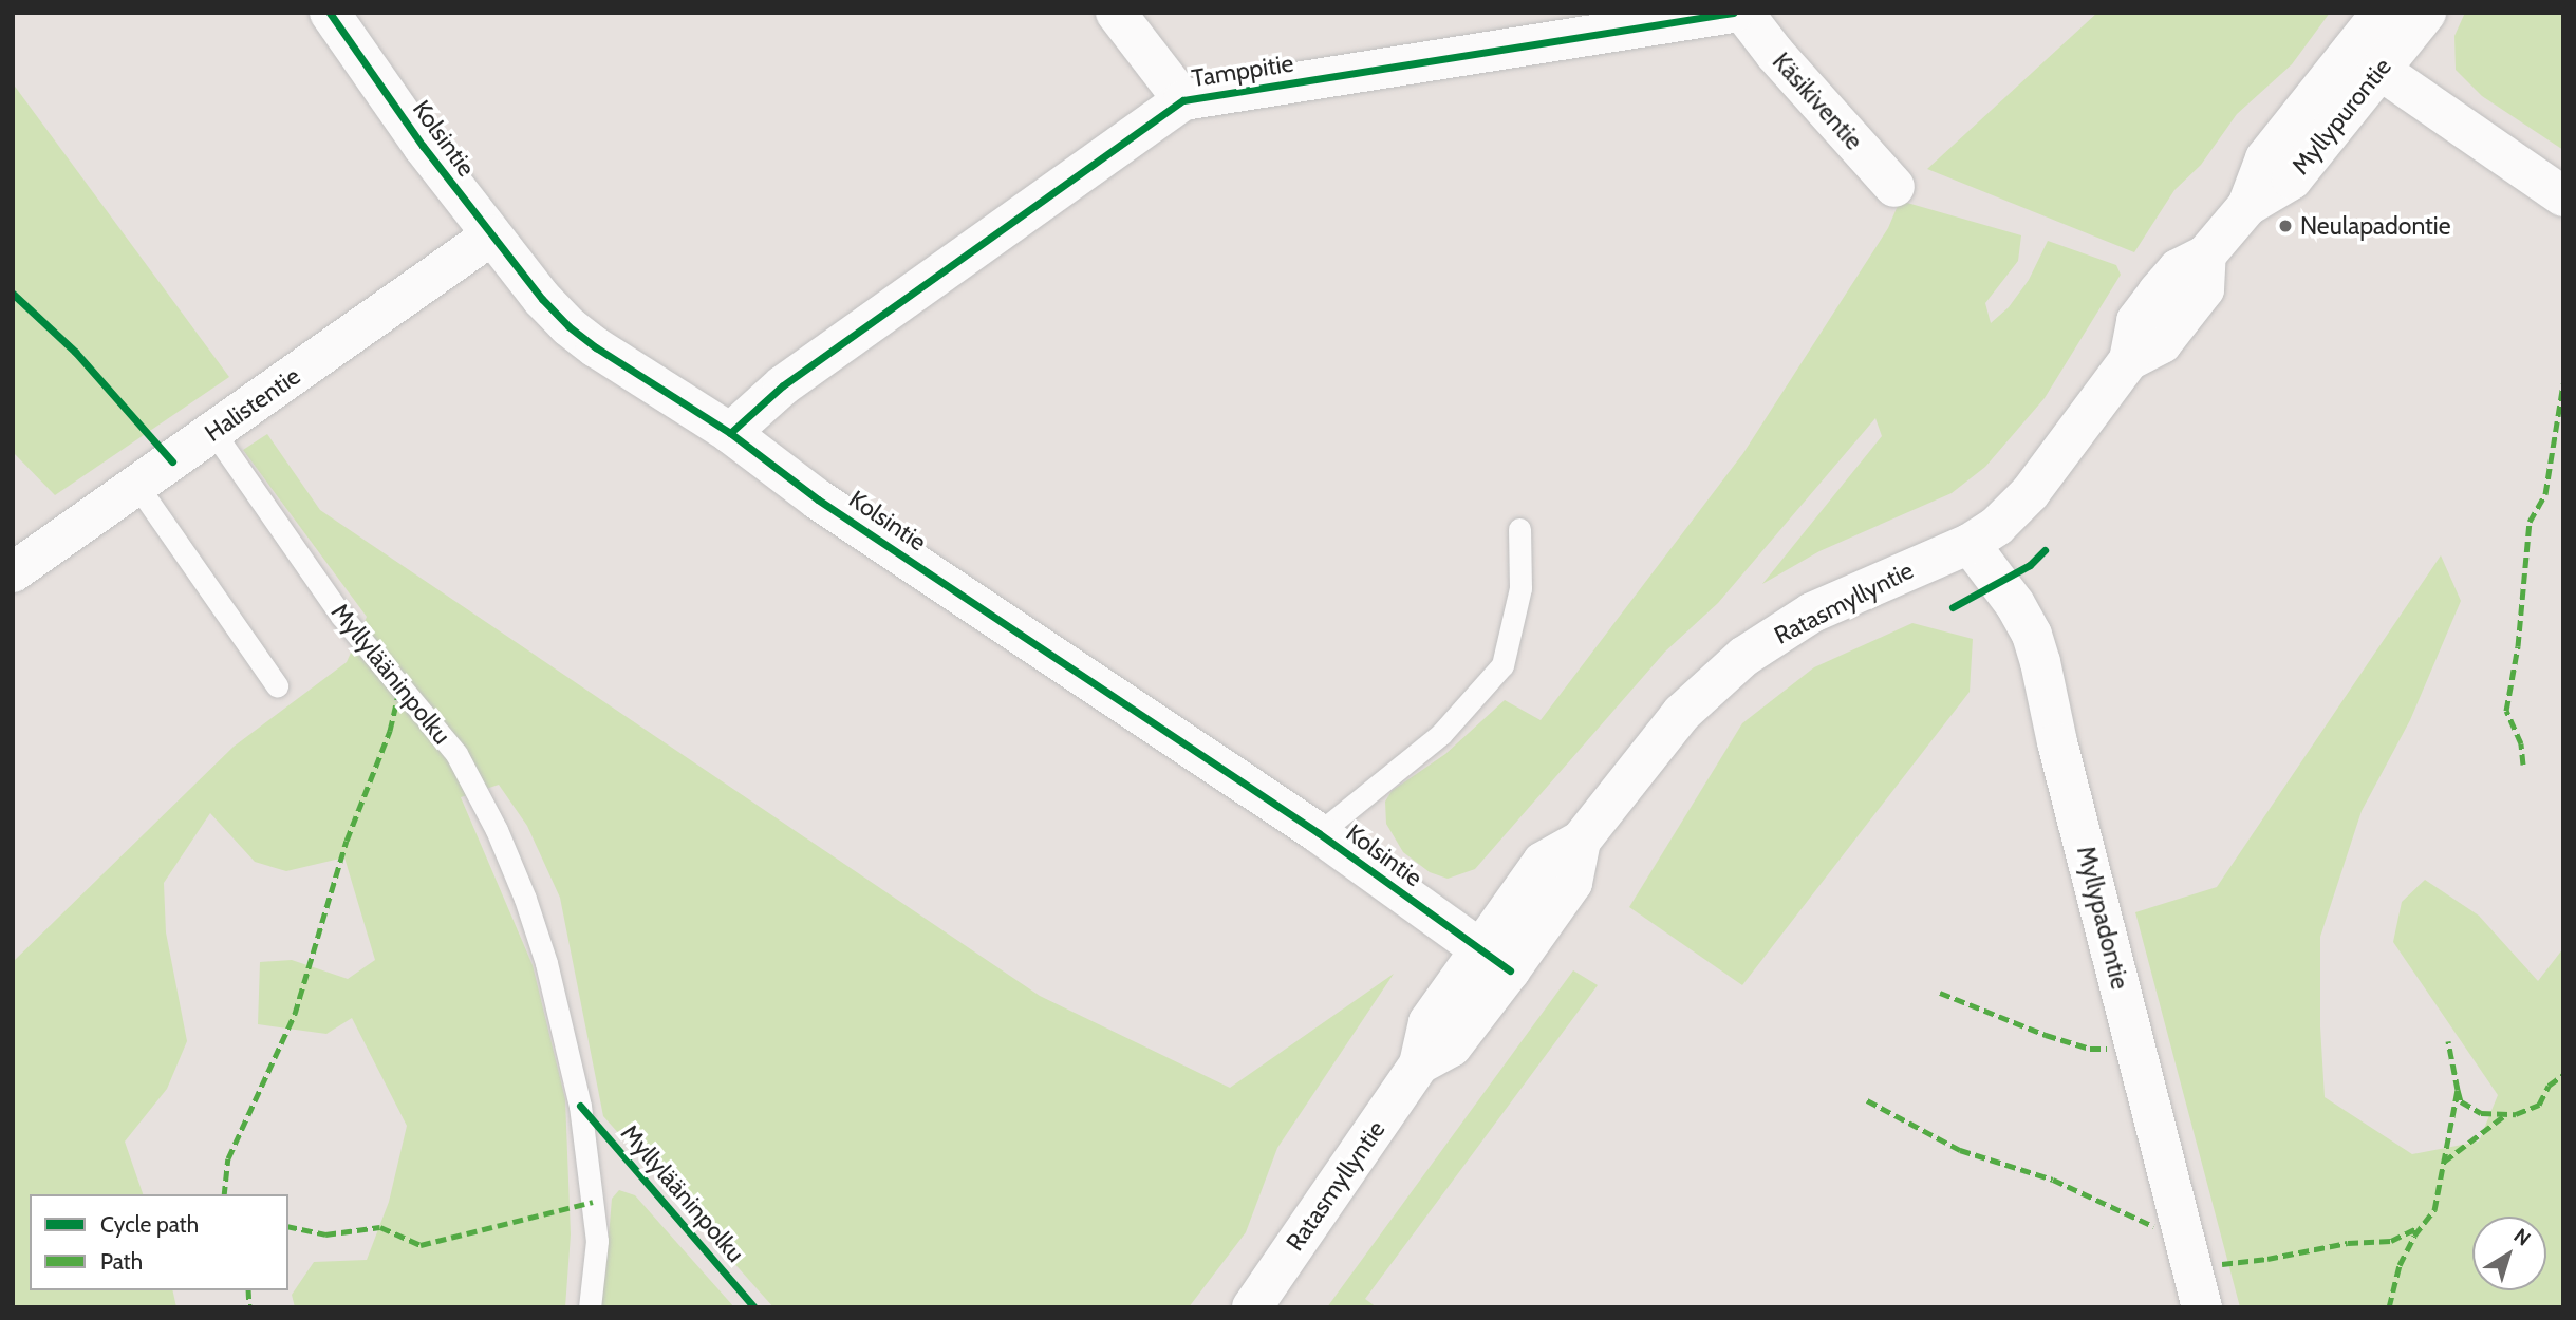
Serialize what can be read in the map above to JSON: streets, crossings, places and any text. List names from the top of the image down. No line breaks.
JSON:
{"streets":{"street":["Tamppitie","Käsikiventie","Myllypurontie","Kolsintie","Halistentie","Ratasmyllyntie","Myllypadontie"],"lane":["Myllylääninpolku"]},"crossings":[["Tamppitie","Kolsintie"],["Myllypurontie","Ratasmyllyntie"],["Myllypurontie","Myllypadontie"],["Kolsintie","Halistentie"],["Kolsintie","Ratasmyllyntie"],["Halistentie","Myllylääninpolku"],["Ratasmyllyntie","Myllypadontie"]],"places":["Neulapadontie"],"legend":["Cycle path","Path"],"north":"top right"}
